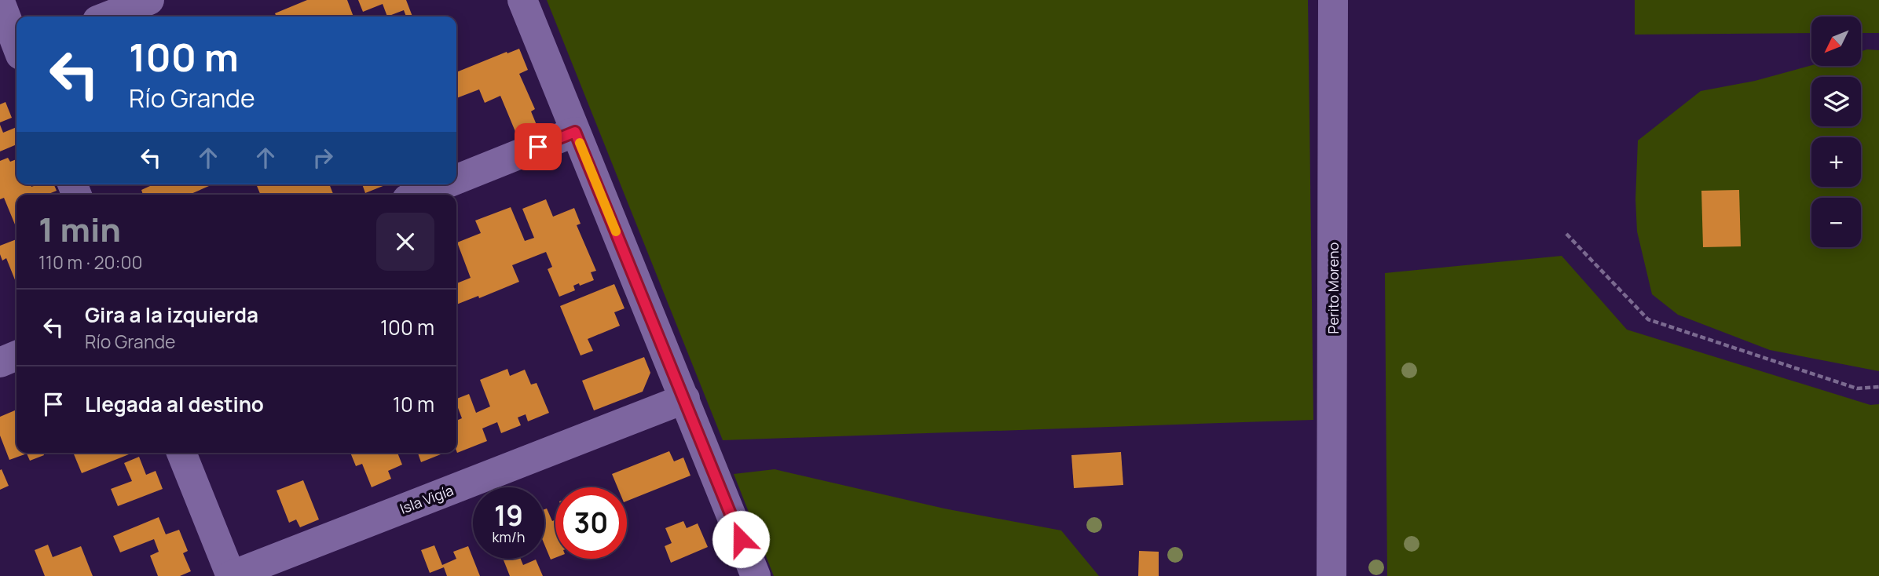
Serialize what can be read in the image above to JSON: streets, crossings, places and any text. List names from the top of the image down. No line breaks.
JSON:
{"streets":{"street":["Perito Moreno","Isla Vigía"]},"north":"bottom left","page":{"map_buttons":["+","−"],"turn":["100 m","Río Grande"],"heading":["1 min","110 m · 20:00"],"list":[{"name":"Gira a la izquierda","note":"Río Grande","value":"100 m"},{"name":"Llegada al destino","value":"10 m"}],"speed":"19 km/h","limit":"30"}}
